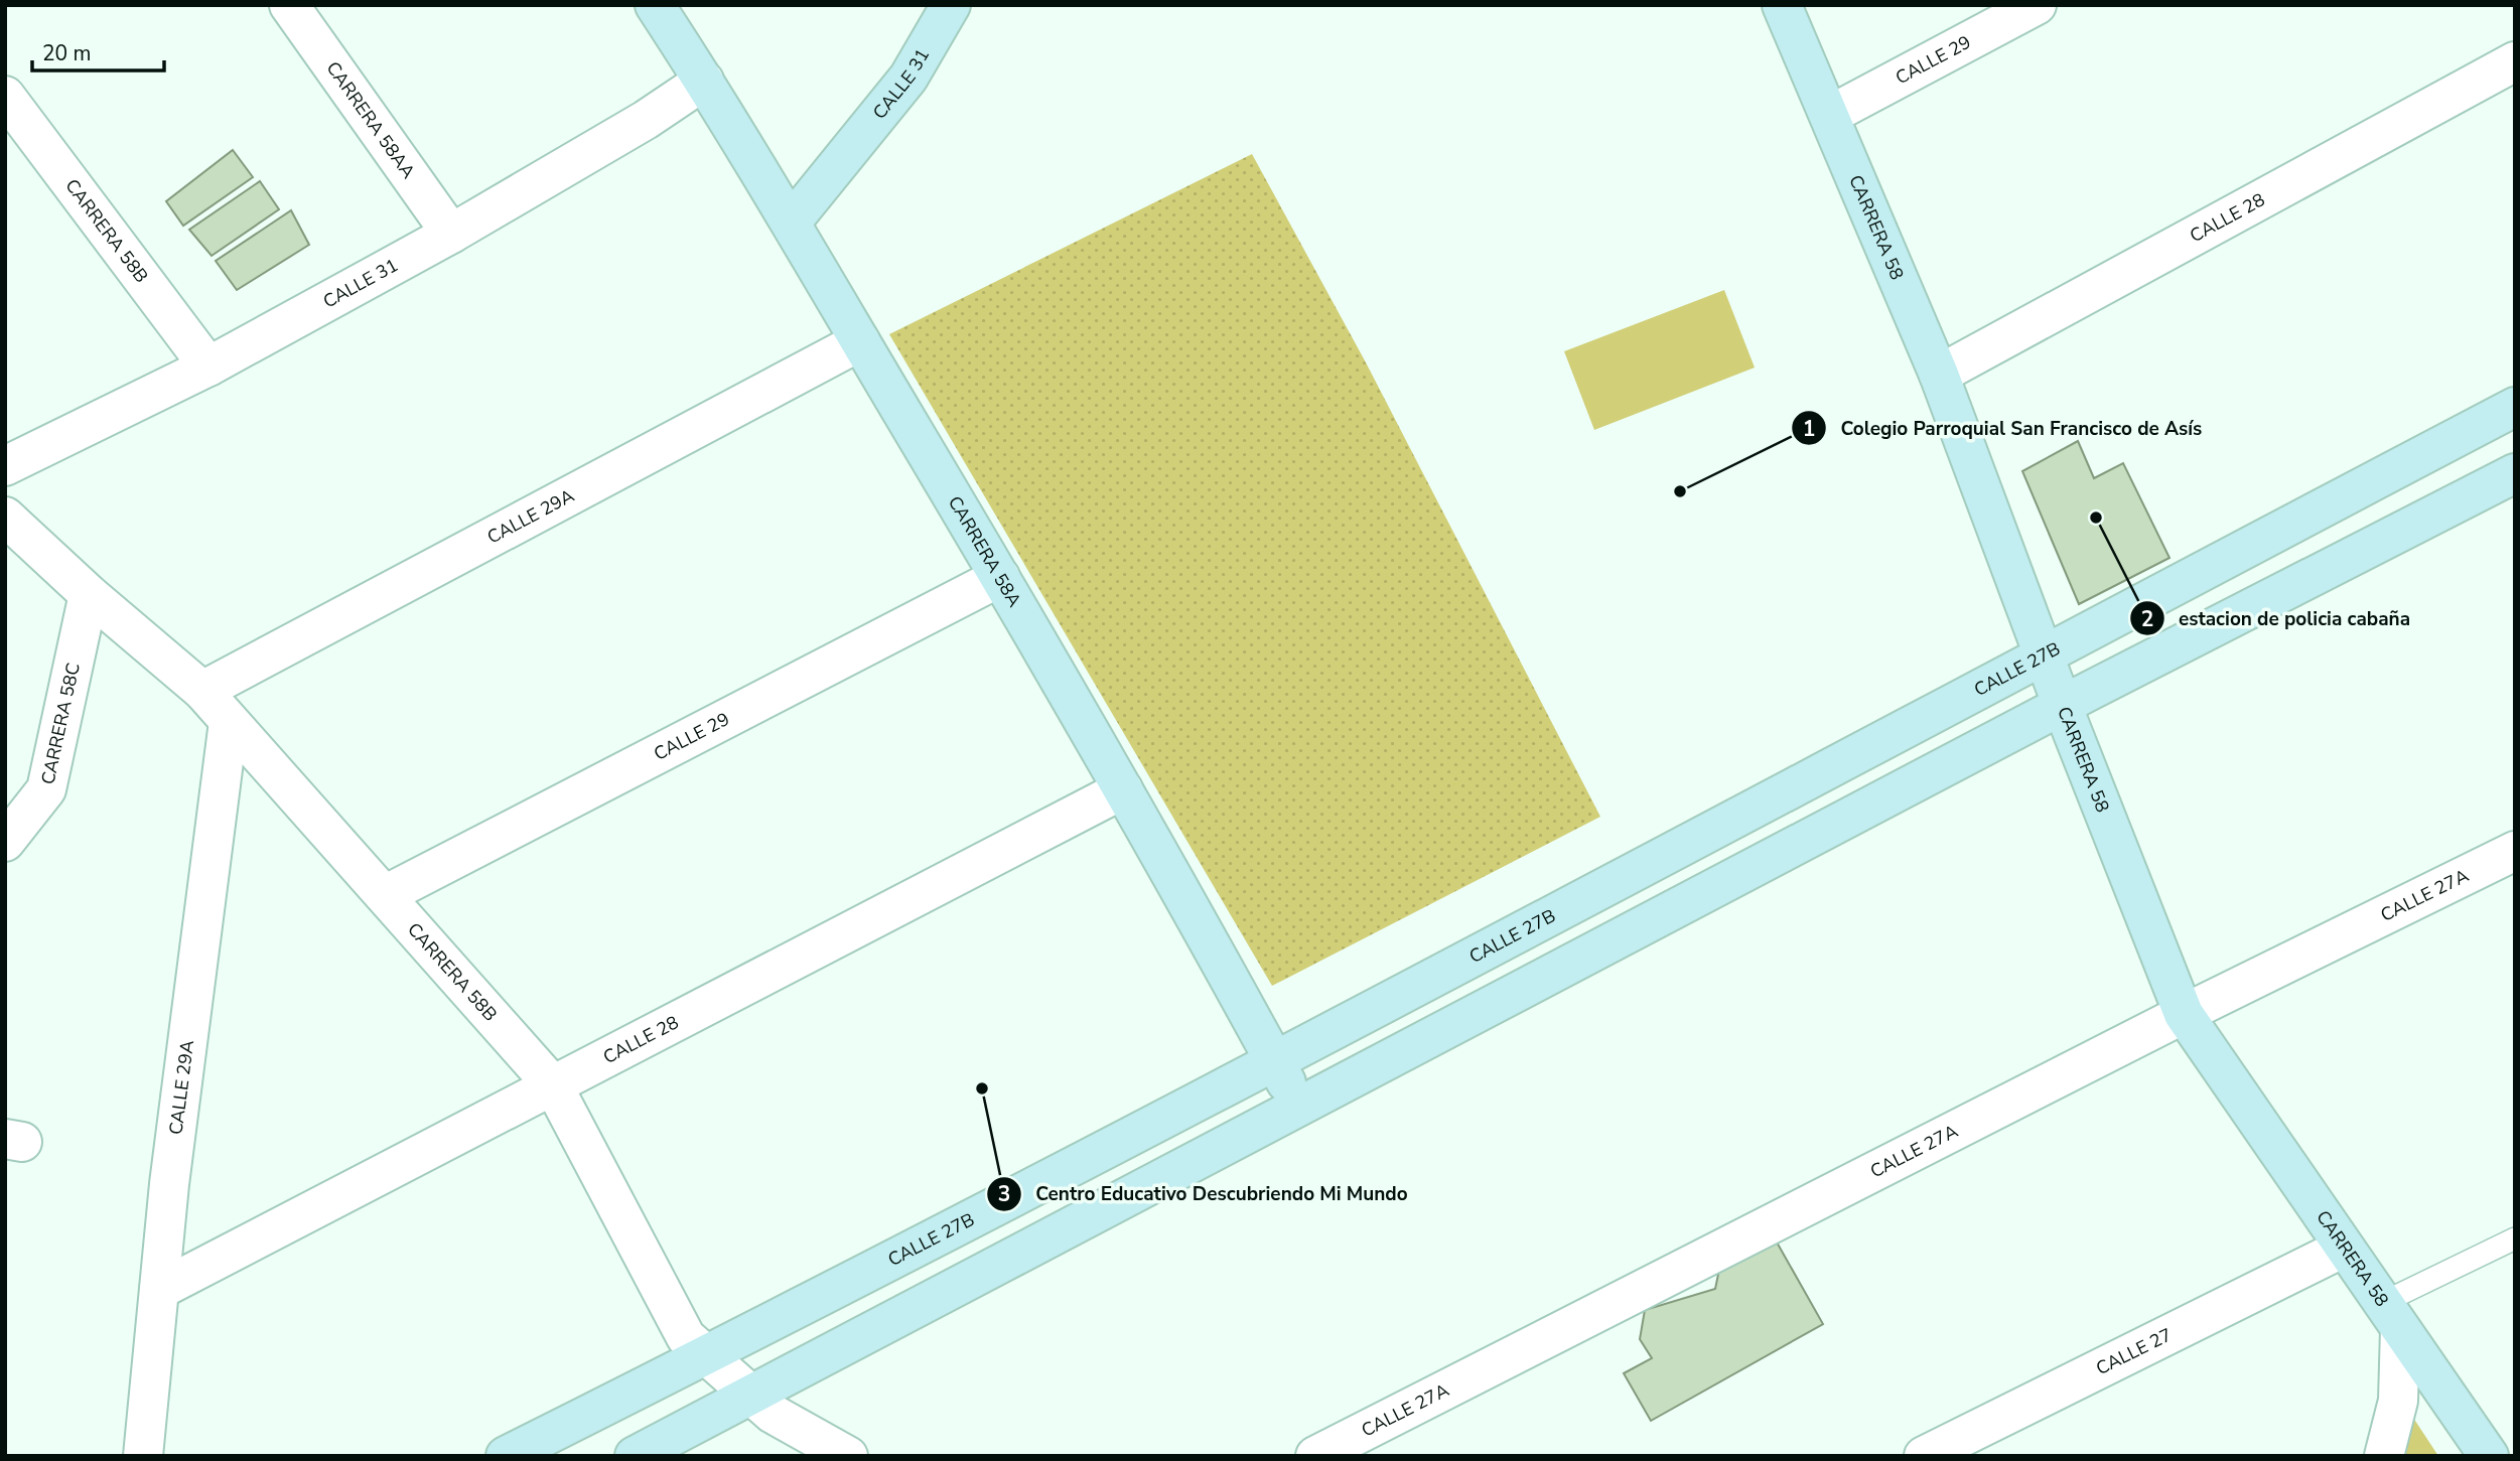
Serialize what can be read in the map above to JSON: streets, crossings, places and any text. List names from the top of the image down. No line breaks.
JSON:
{"streets":{"main road":["CALLE 31","CARRERA 58","CARRERA 58A","CALLE 27B"],"street":["CALLE 29","CARRERA 58AA","CALLE 28","CARRERA 58B","CALLE 29A","CARRERA 58C","CALLE 27A","CALLE 27"]},"crossings":[["CALLE 29","CARRERA 58"],["CALLE 29","CARRERA 58B"],["CALLE 29","CARRERA 58A"],["CALLE 31","CARRERA 58AA"],["CALLE 31","CARRERA 58B"],["CALLE 31","CARRERA 58A"],["CALLE 28","CARRERA 58"],["CALLE 28","CARRERA 58B"],["CALLE 28","CALLE 29A"],["CALLE 28","CARRERA 58A"],["CARRERA 58","CALLE 27B"],["CARRERA 58","CALLE 27A"],["CARRERA 58","CALLE 27"],["CARRERA 58B","CALLE 29A"],["CARRERA 58B","CALLE 27B"],["CARRERA 58B","CARRERA 58C"],["CALLE 29A","CARRERA 58A"],["CARRERA 58A","CALLE 27B"]],"places":["Colegio Parroquial San Francisco de Asís","estacion de policia cabaña","Centro Educativo Descubriendo Mi Mundo"],"scale_bar":"20 m"}
